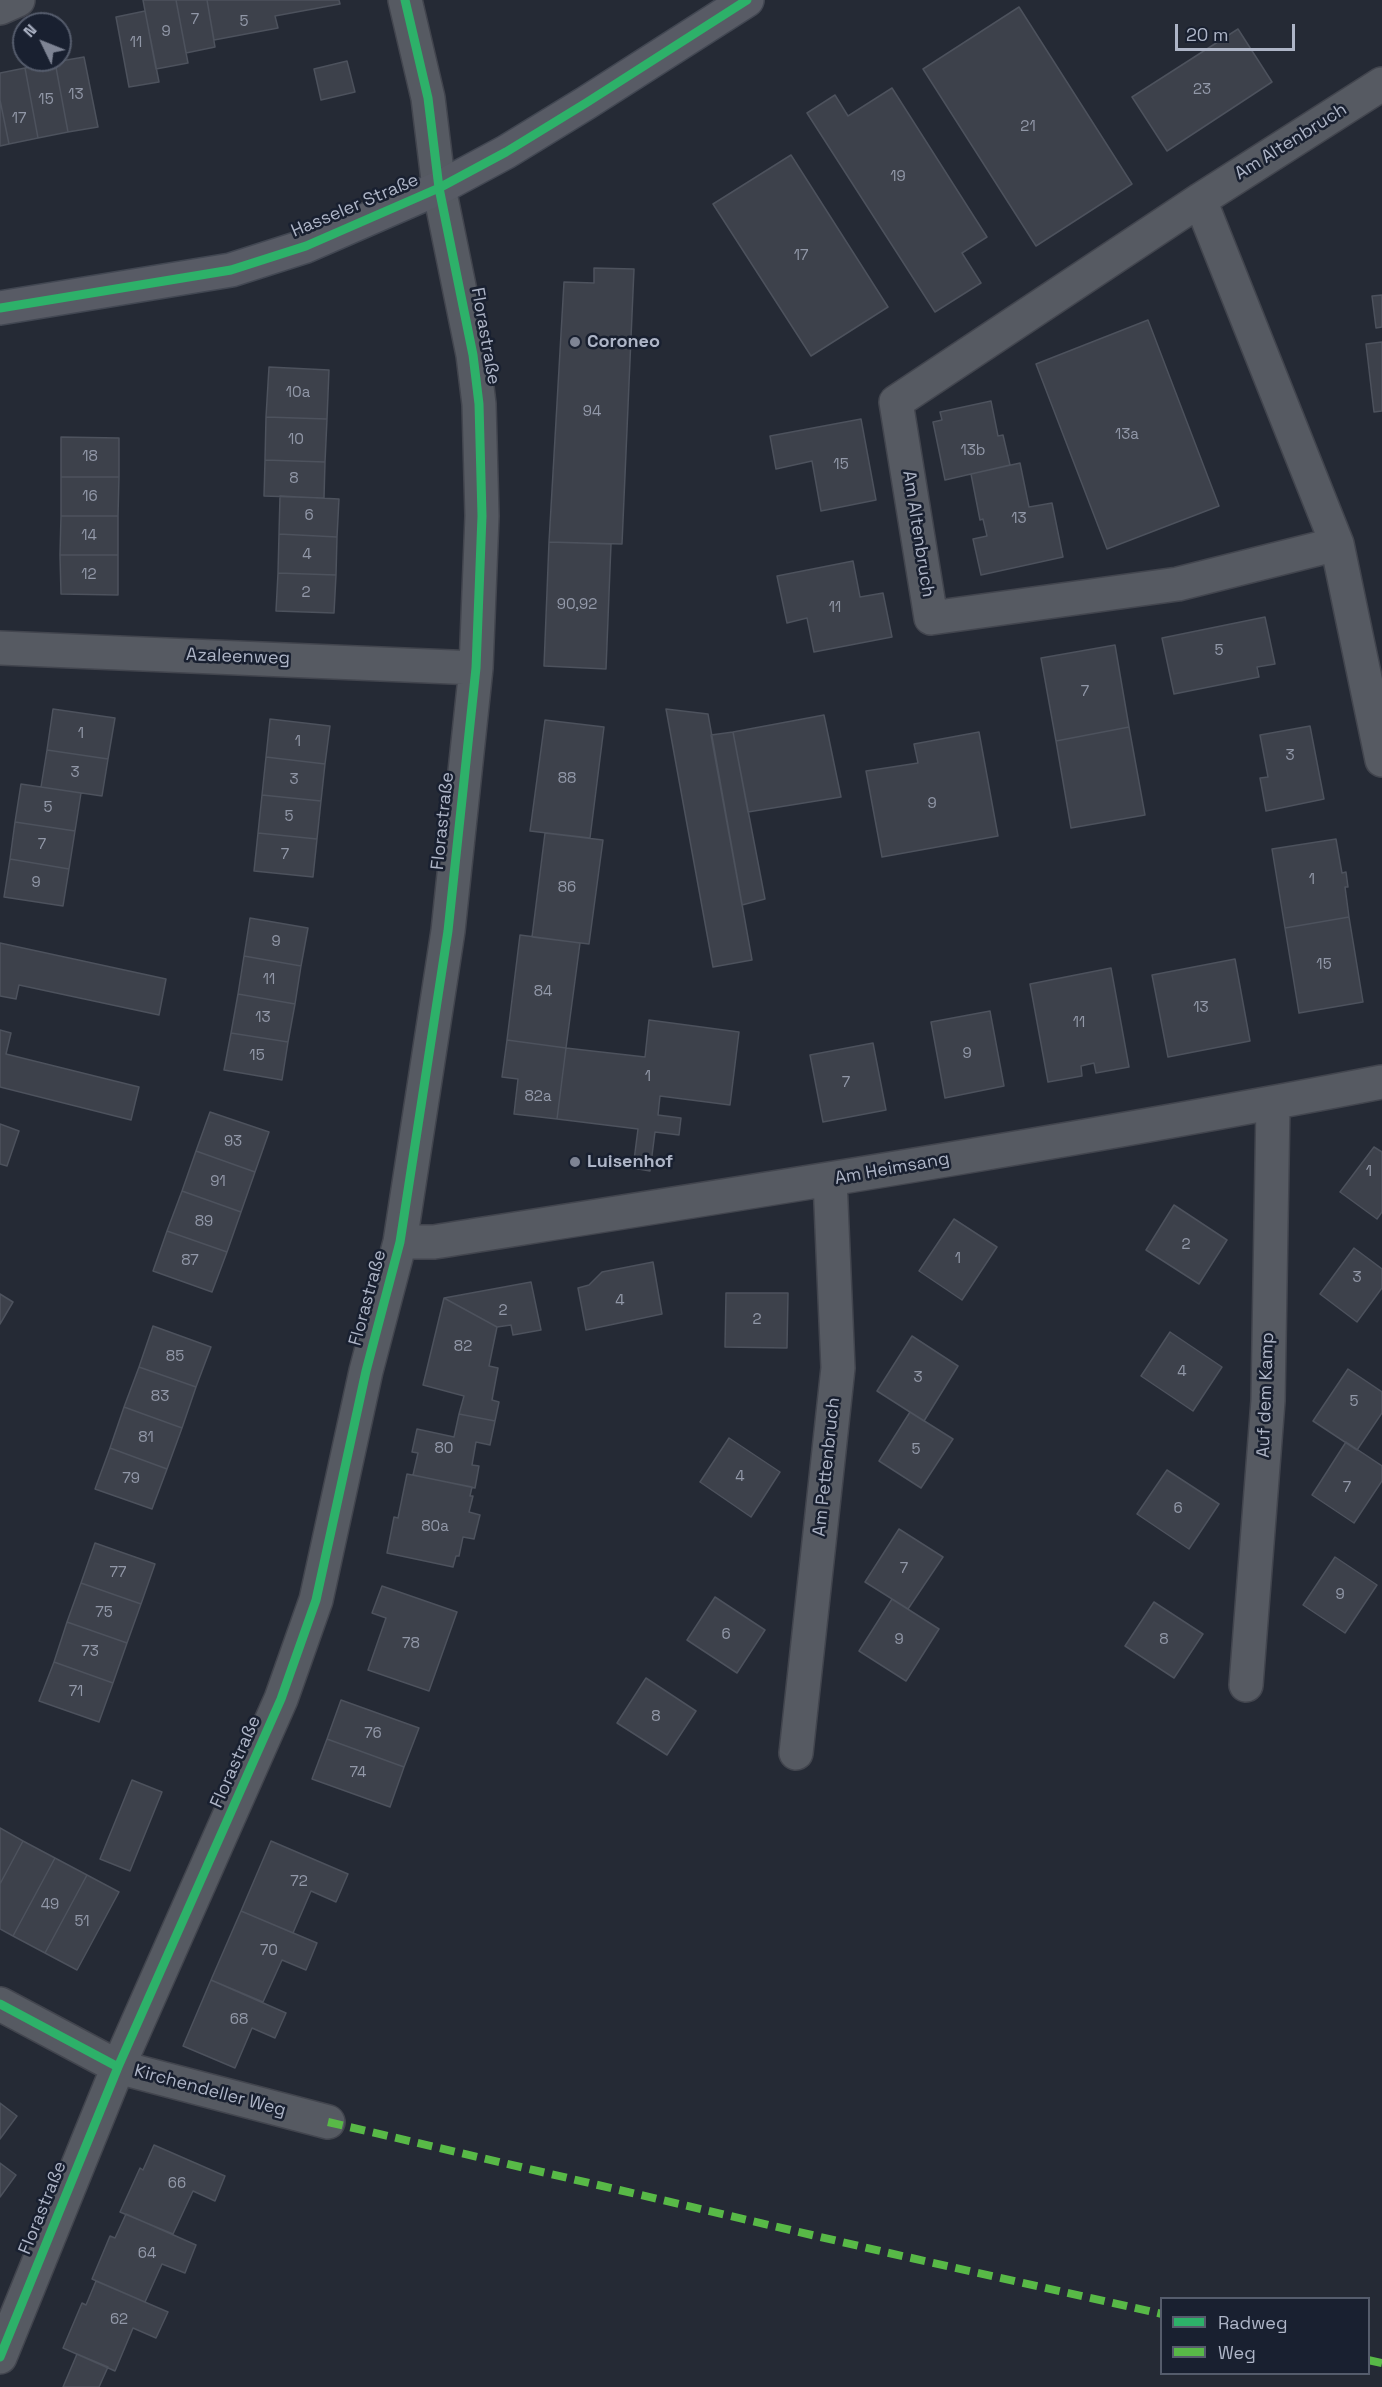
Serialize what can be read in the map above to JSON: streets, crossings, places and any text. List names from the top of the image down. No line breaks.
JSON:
{"streets":{"main road":["Hasseler Straße"],"street":["Am Altenbruch","Florastraße","Azaleenweg","Am Heimsang","Auf dem Kamp","Am Pettenbruch","Kirchendeller Weg"]},"crossings":[["Hasseler Straße","Florastraße"],["Florastraße","Azaleenweg"],["Florastraße","Am Heimsang"],["Florastraße","Kirchendeller Weg"],["Am Heimsang","Auf dem Kamp"],["Am Heimsang","Am Pettenbruch"]],"places":["Coroneo","Luisenhof"],"house_numbers":["7","5","9","11","23","13","15","17","21","19","17","10a","94","13a","10","13b","18","15","8","16","6","13","14","4","12","2","90,92","11","5","7","1","1","3","3","88","3","9","5","5","7","7","1","9","86","9","15","11","84","13","13","11","9","15","1","7","82a","93","1","91","89","2","1","87","3","4","2","2","82","85","4","3","83","5","81","80","5","4","79","7","6","80a","7","77","9","75","6","9","8","78","73","71","8","76","74","72","49","51","70","68","66","64","62"],"legend":["Radweg","Weg"],"scale_bar":"20 m","north":"top left"}
